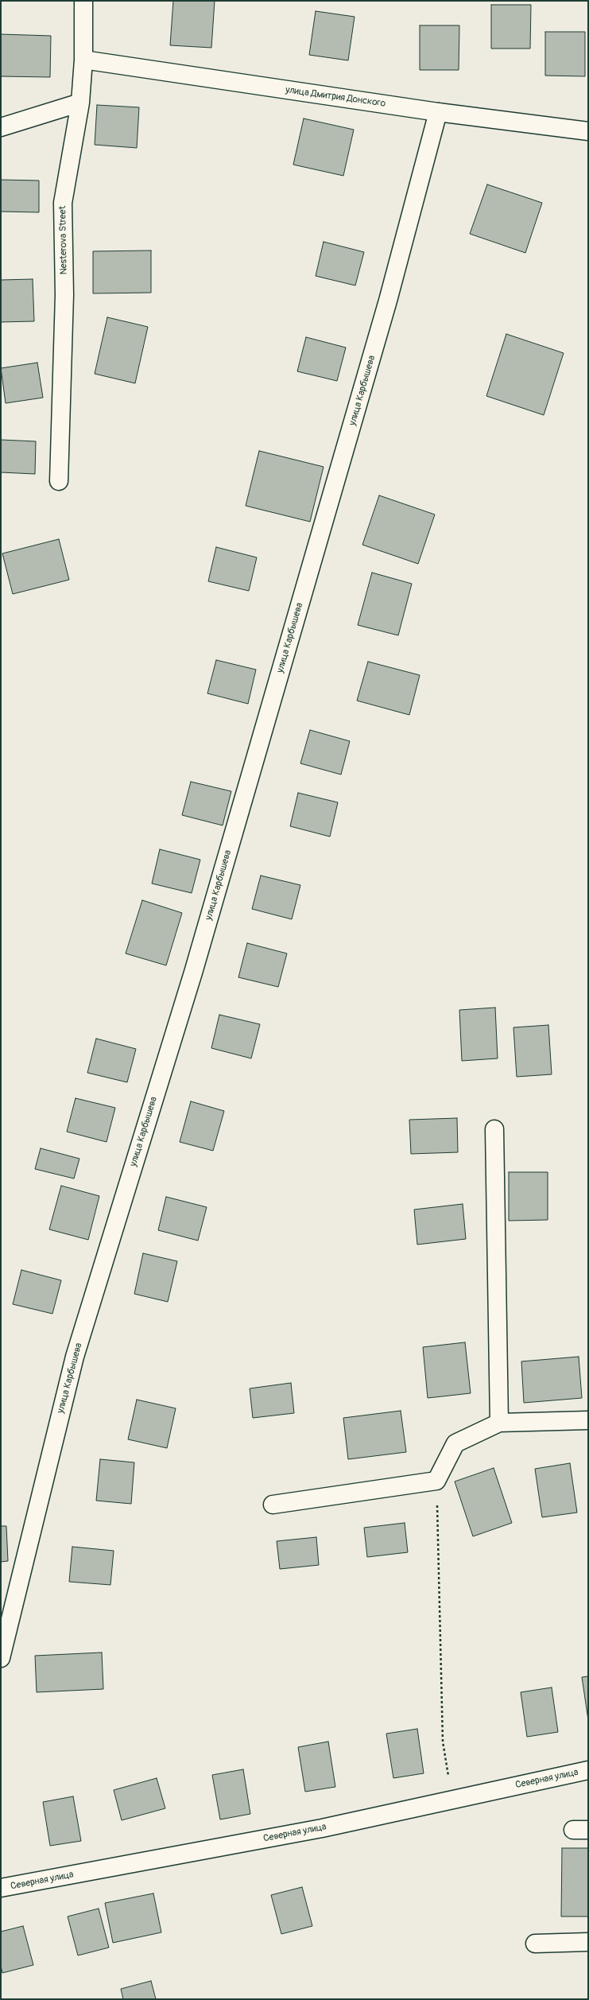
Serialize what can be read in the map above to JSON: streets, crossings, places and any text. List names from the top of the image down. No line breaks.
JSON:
{"streets":{"main road":["улица Дмитрия Донского","Nesterova Street","улица Карбышева","Северная улица"]},"crossings":[["улица Дмитрия Донского","Nesterova Street"],["улица Дмитрия Донского","улица Карбышева"]]}
